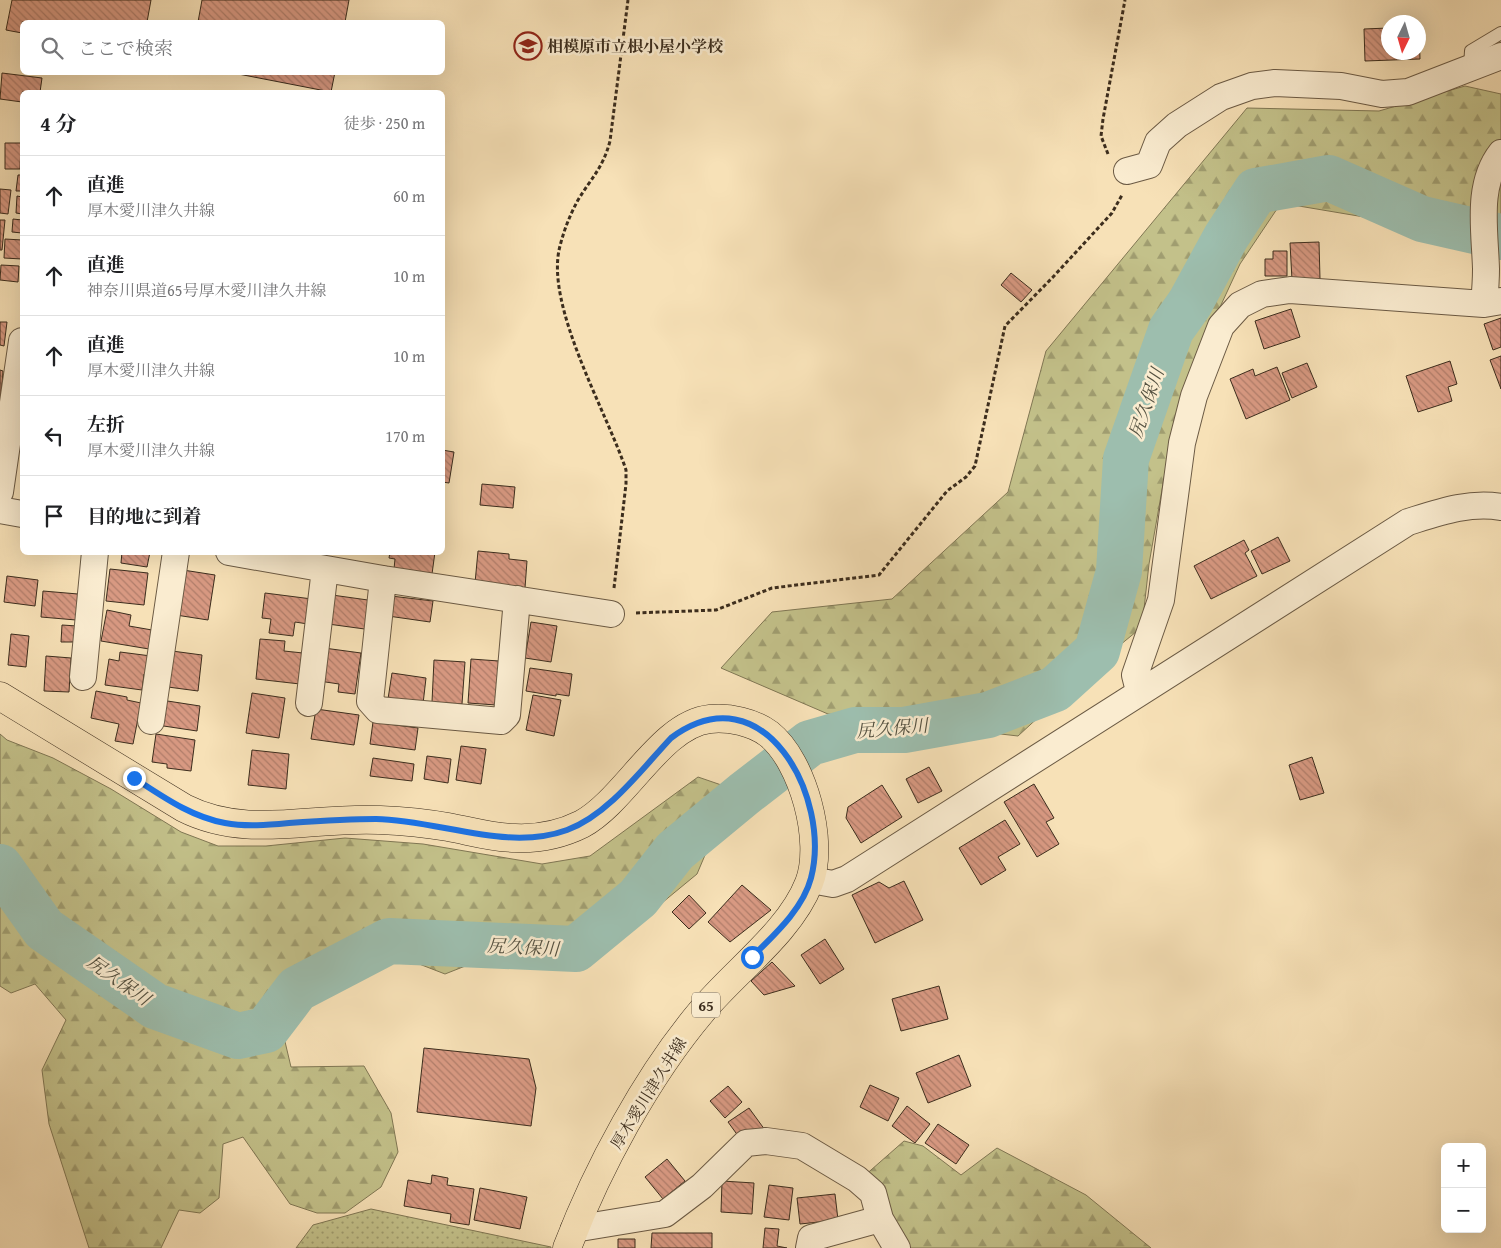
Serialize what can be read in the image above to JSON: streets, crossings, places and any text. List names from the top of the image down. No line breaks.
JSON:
{"streets":{"main road":["65","厚木愛川津久井線"]},"water":["尻久保川"],"places":{"school or university":["相模原市立根小屋小学校"]},"north":"bottom","page":{"search":"ここで検索","heading":["4 分","徒歩 · 250 m"],"list":[["直進","厚木愛川津久井線","60 m"],["直進","神奈川県道65号厚木愛川津久井線","10 m"],["直進","厚木愛川津久井線","10 m"],["左折","厚木愛川津久井線","170 m"],"目的地に到着"],"map_buttons":["+","−"]}}
